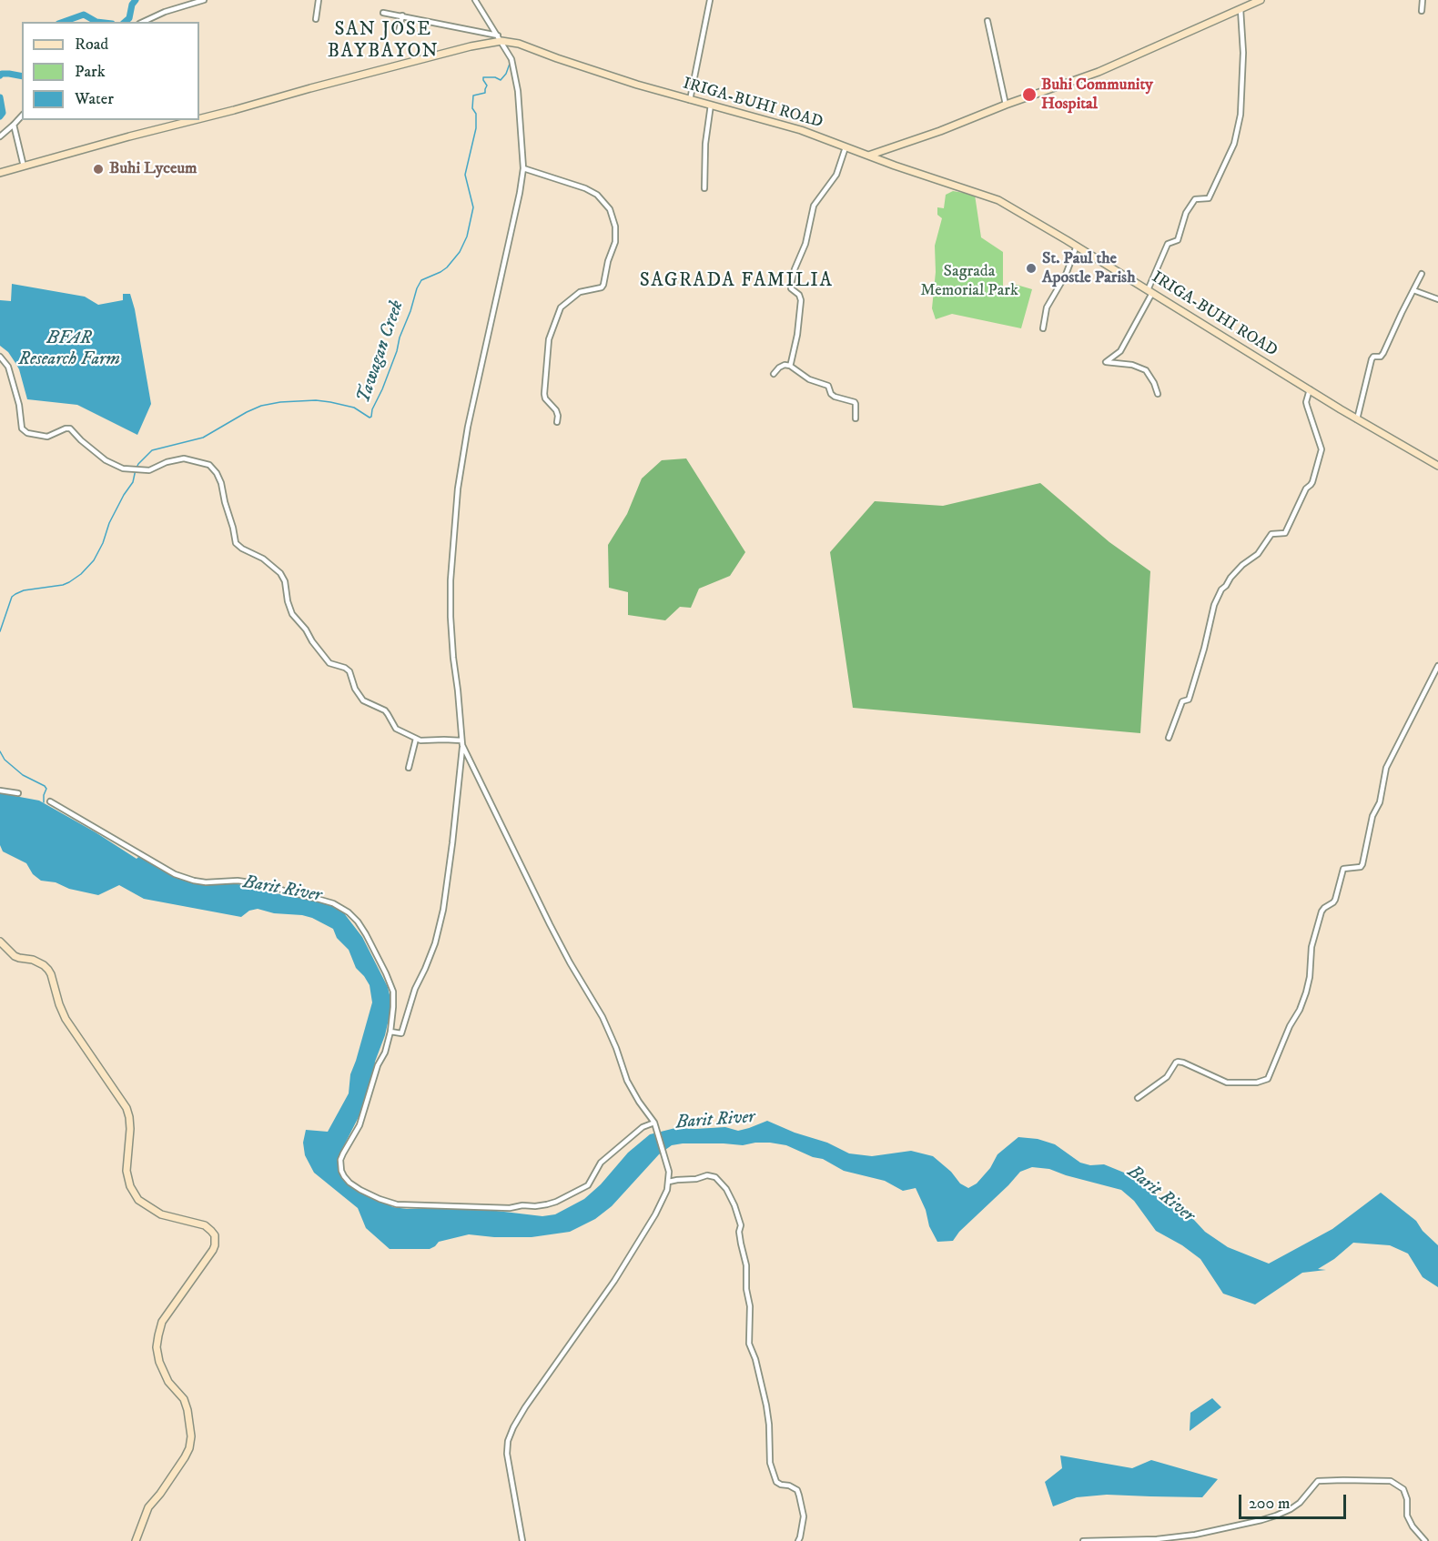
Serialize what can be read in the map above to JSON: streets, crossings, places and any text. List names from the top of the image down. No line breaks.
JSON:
{"streets":{"main road":["IRIGA-BUHI ROAD"]},"districts":["SAN JOSE BAYBAYON","SAGRADA FAMILIA"],"water":["BFAR Research Farm","Tawagan Creek","Barit River"],"parks":["Sagrada Memorial Park"],"places":["Buhi Community Hospital","Buhi Lyceum","St. Paul the Apostle Parish"],"legend":["Road","Park","Water"],"scale_bar":"200 m"}
